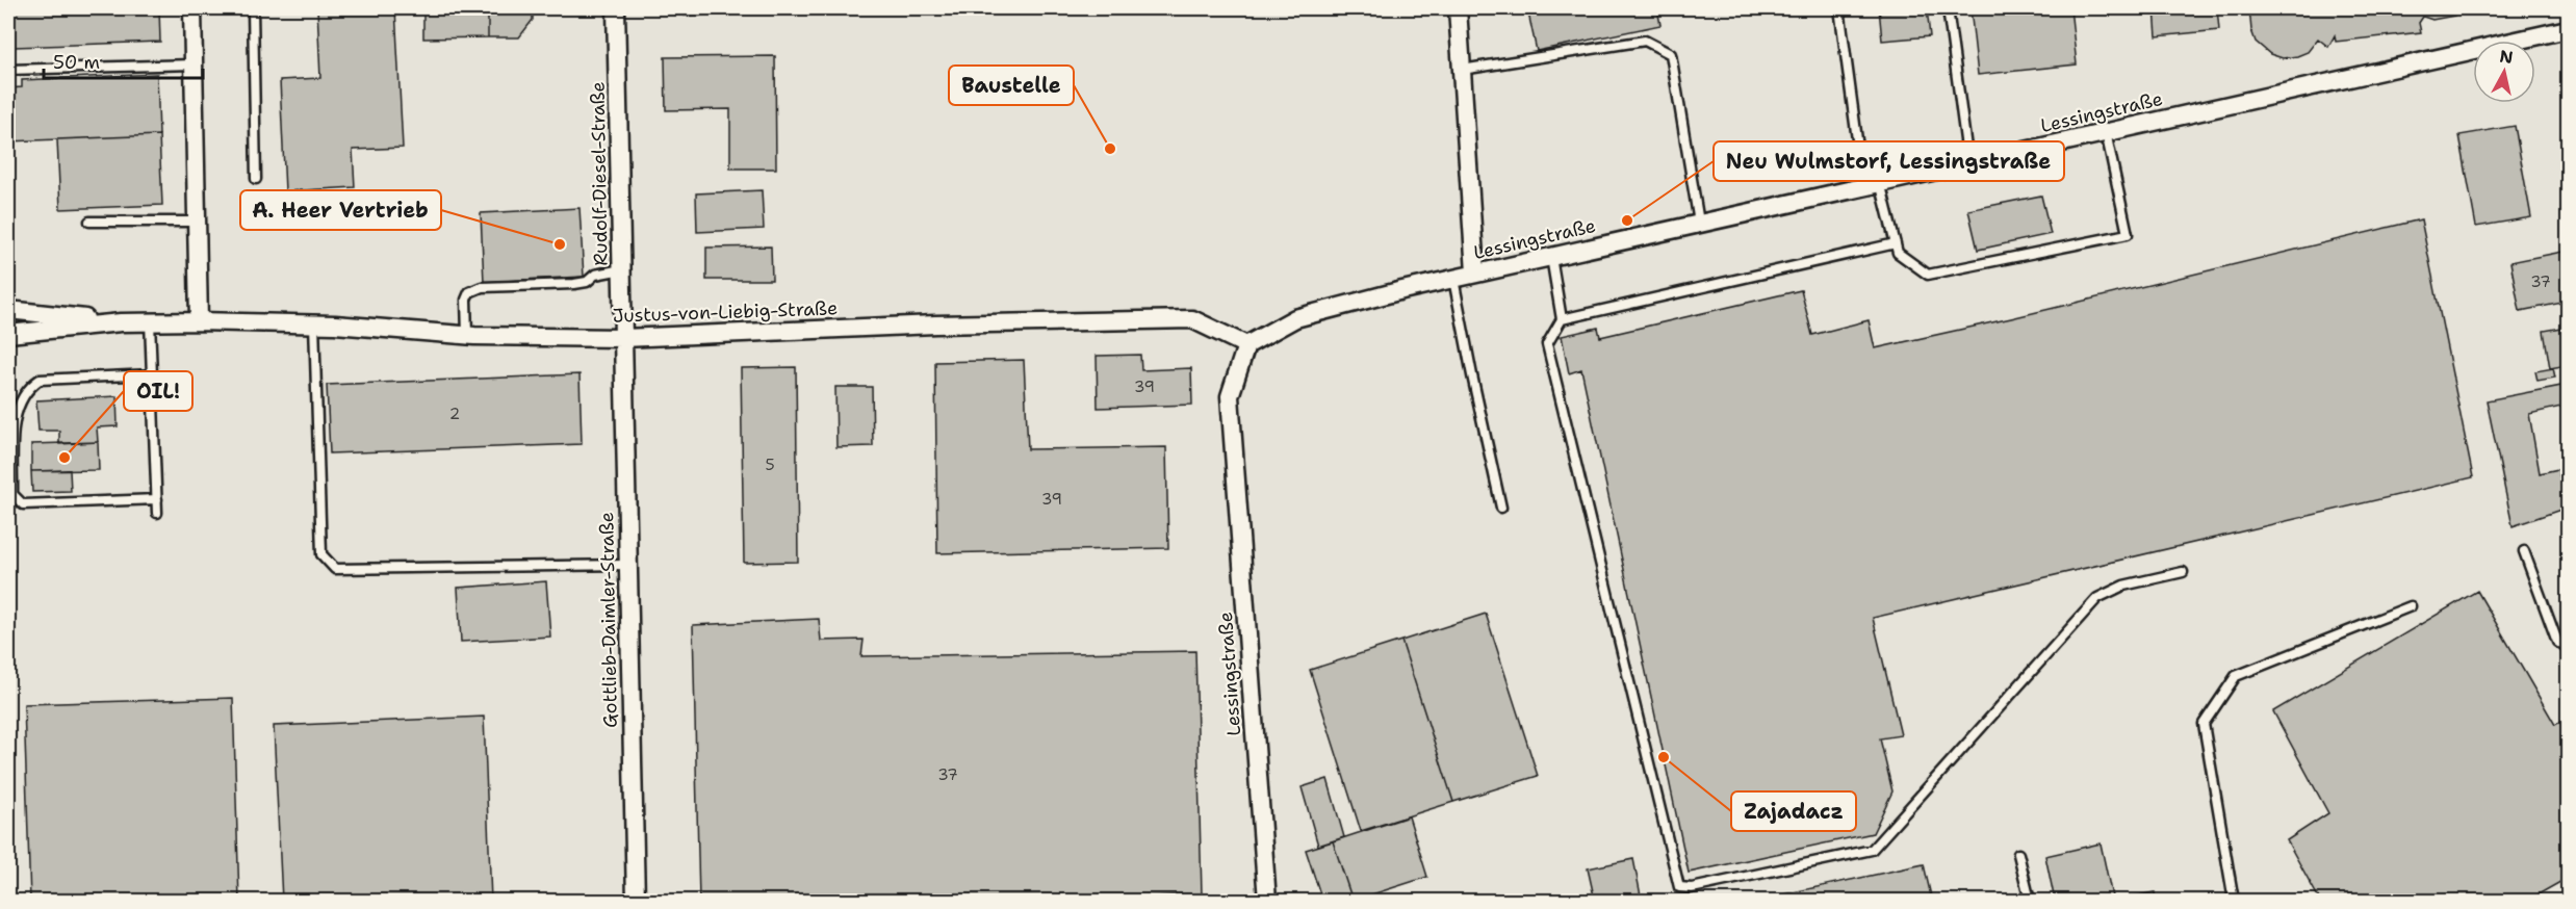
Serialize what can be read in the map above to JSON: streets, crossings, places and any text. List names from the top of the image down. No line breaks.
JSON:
{"streets":{"street":["Lessingstraße","Rudolf-Diesel-Straße","Justus-von-Liebig-Straße","Gottlieb-Daimler-Straße"]},"crossings":[["Lessingstraße","Justus-von-Liebig-Straße"],["Rudolf-Diesel-Straße","Justus-von-Liebig-Straße"],["Rudolf-Diesel-Straße","Gottlieb-Daimler-Straße"],["Justus-von-Liebig-Straße","Gottlieb-Daimler-Straße"]],"places":["Baustelle","Neu Wulmstorf, Lessingstraße","A. Heer Vertrieb","OIL!","Zajadacz"],"house_numbers":["37","39","2","5","39","37"],"scale_bar":"50 m","north":"top"}
